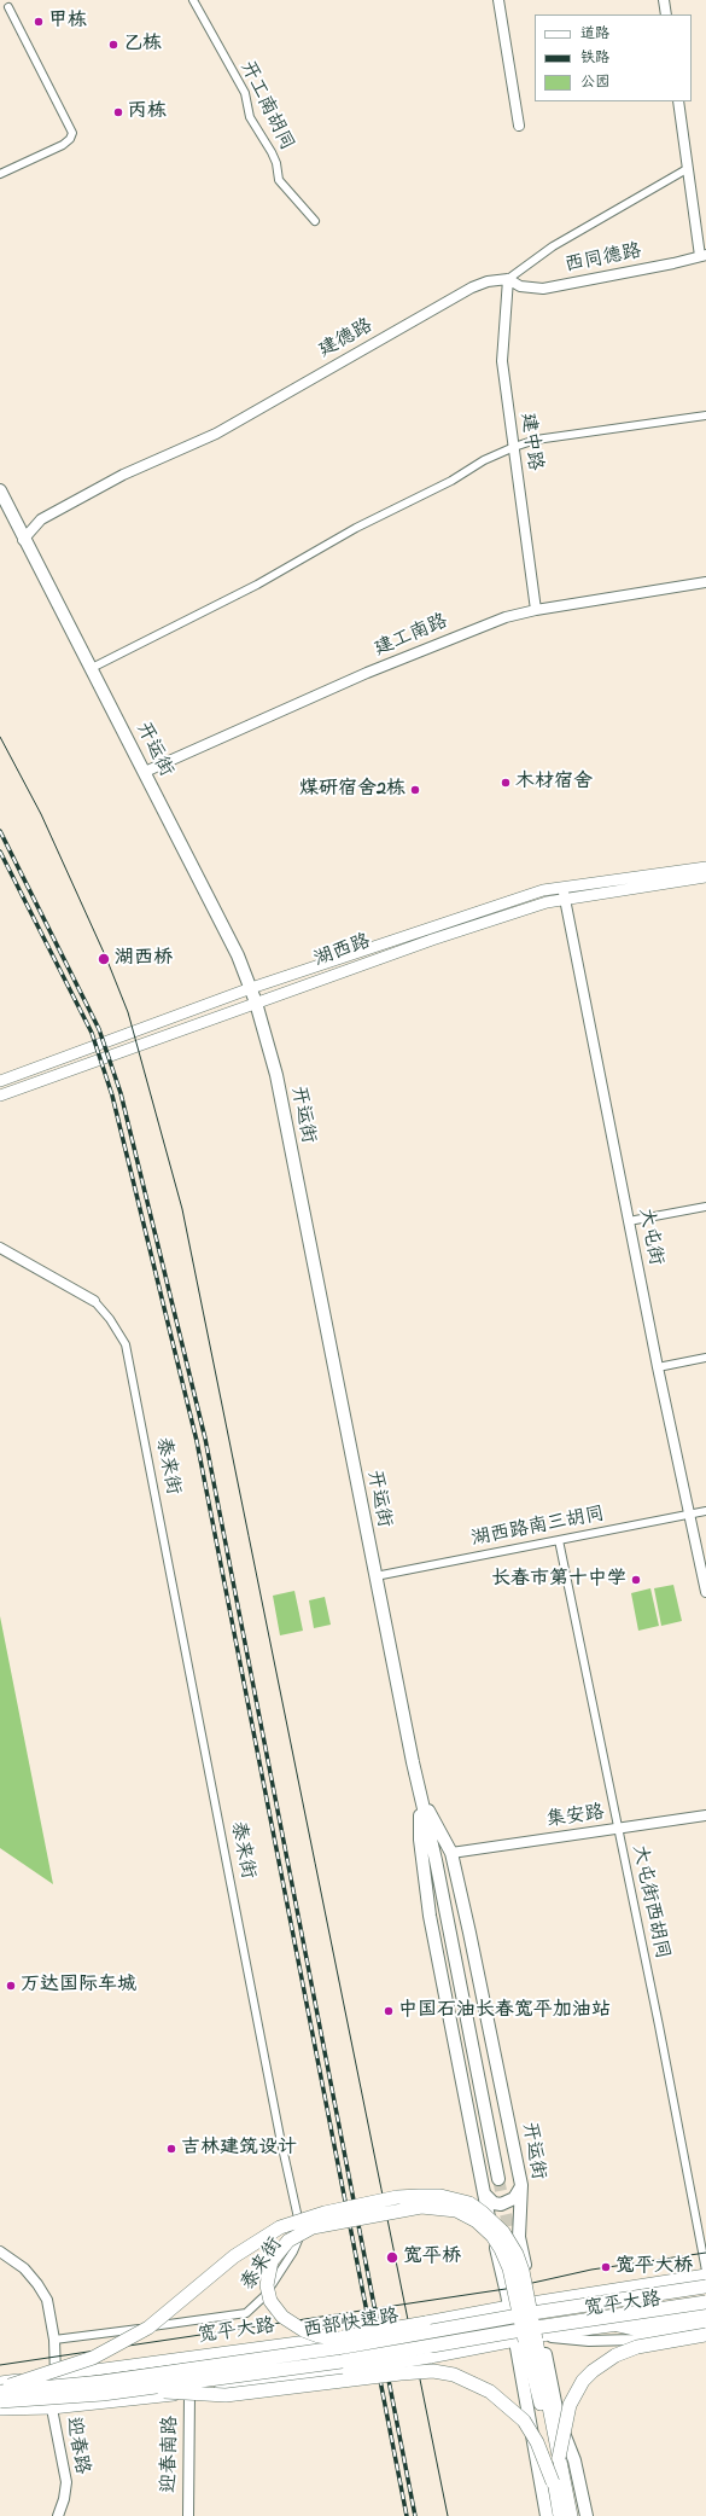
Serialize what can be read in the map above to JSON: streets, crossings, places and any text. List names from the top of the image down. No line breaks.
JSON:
{"streets":{"highway":["西部快速路"],"main road":["开运街","湖西路","宽平大路"],"street":["开工南胡同","西同德路","建德路","建中路","建工南路","大屯街","泰来街","湖西路南三胡同","集安路","大屯街西胡同","迎春路","迎春南路"]},"crossings":[["西同德路","建德路"],["西同德路","建中路"],["建德路","建中路"],["建德路","开运街"],["建中路","建工南路"],["建工南路","开运街"],["开运街","湖西路"],["开运街","湖西路南三胡同"],["开运街","集安路"],["开运街","宽平大路"],["湖西路","大屯街"],["大屯街","湖西路南三胡同"],["泰来街","迎春路"],["湖西路南三胡同","大屯街西胡同"],["集安路","大屯街西胡同"],["宽平大路","迎春路"],["宽平大路","迎春南路"]],"places":["甲栋","乙栋","丙栋","木材宿舍","煤研宿舍2栋","湖西桥","长春市第十中学","万达国际车城","中国石油长春宽平加油站","吉林建筑设计","宽平桥","宽平大桥"],"legend":["道路","铁路","公园"]}
